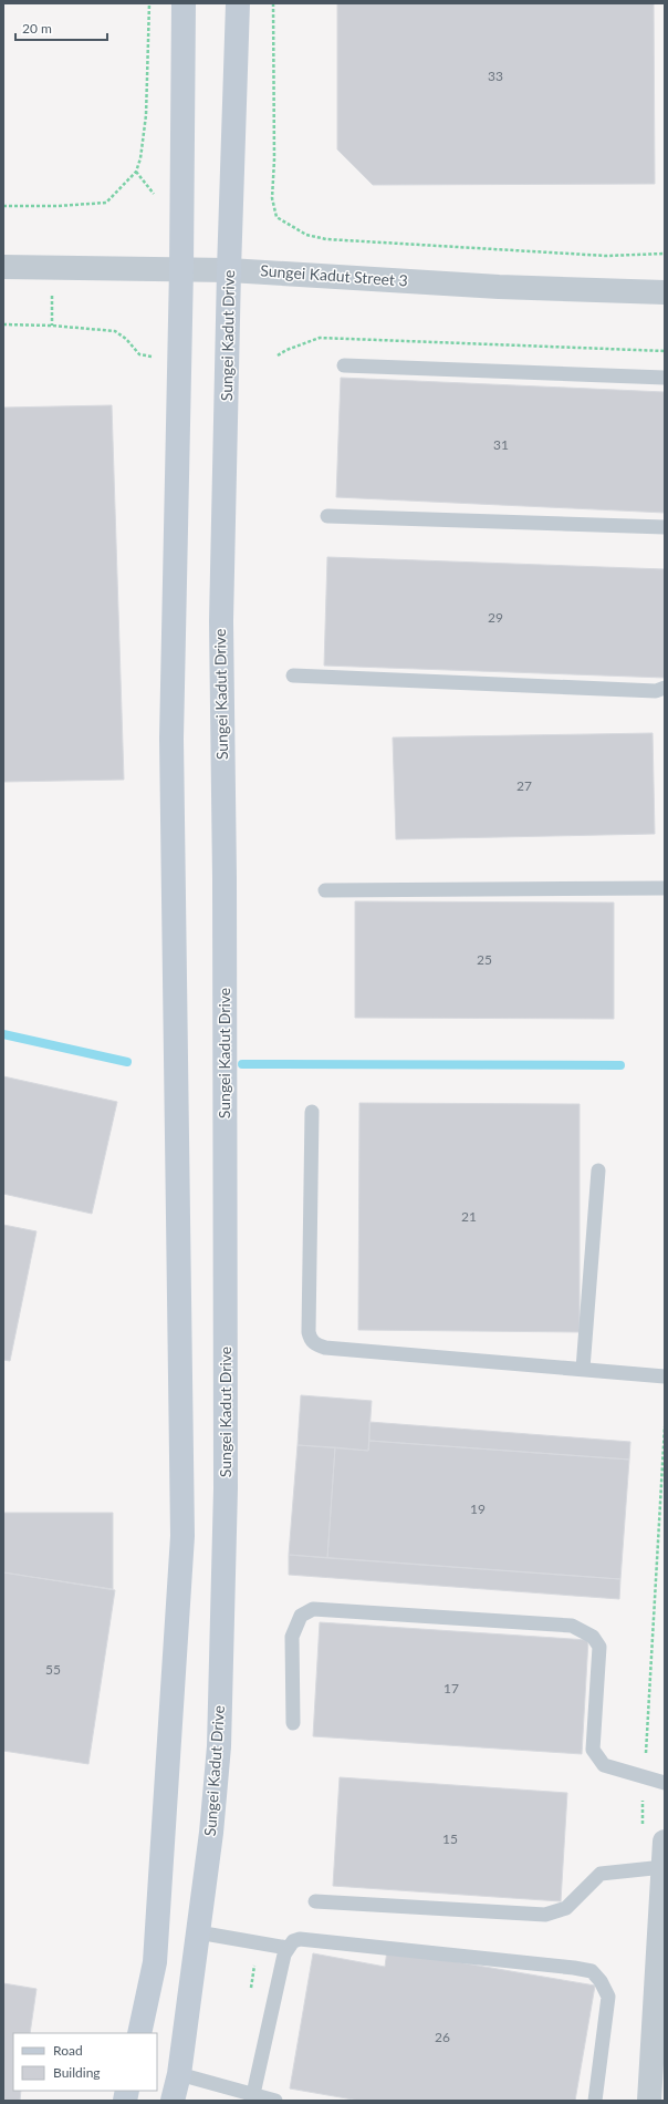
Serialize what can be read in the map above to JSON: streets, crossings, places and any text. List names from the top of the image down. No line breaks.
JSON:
{"streets":{"main road":["Sungei Kadut Drive"],"street":["Sungei Kadut Street 3"]},"crossings":[["Sungei Kadut Street 3","Sungei Kadut Drive"]],"house_numbers":["33","31","29","27","25","21","19","55","17","15","26"],"legend":["Road","Building"],"scale_bar":"20 m"}
